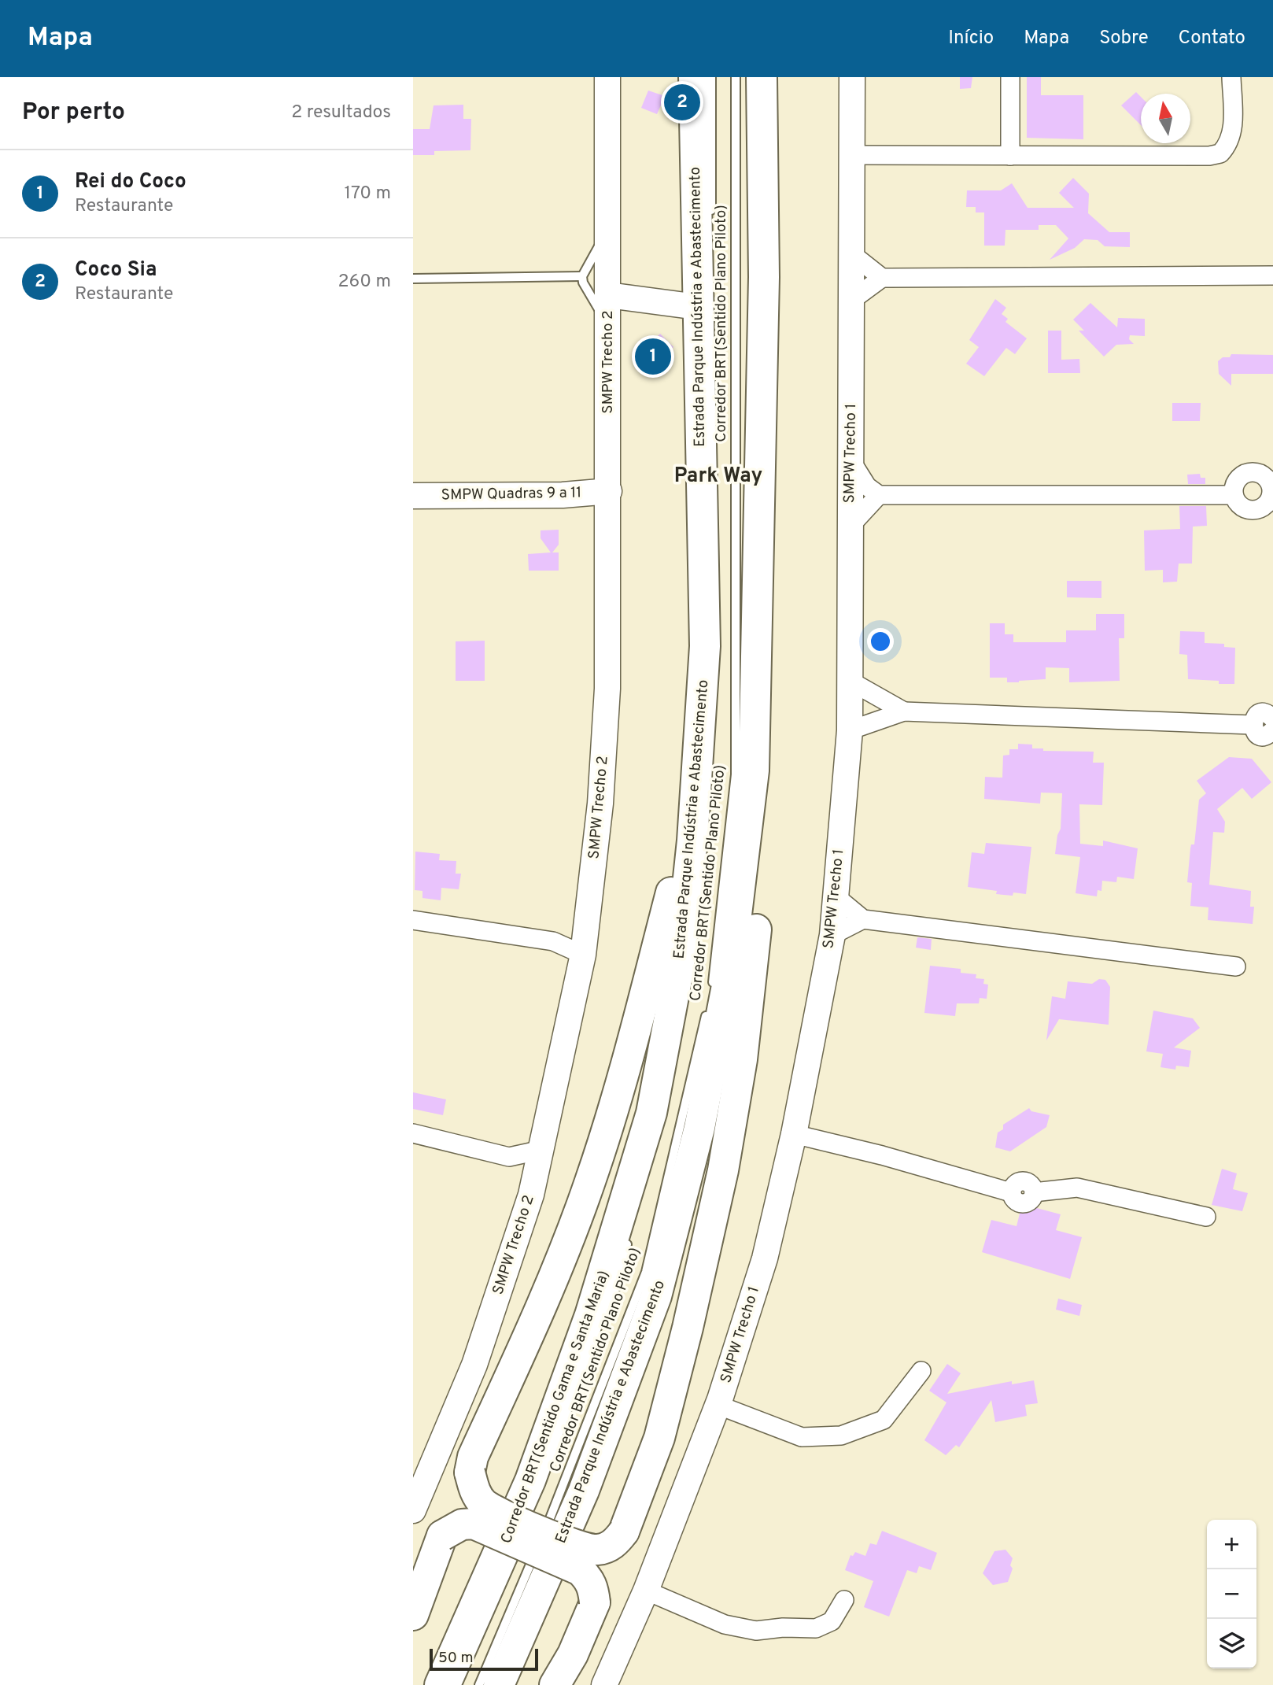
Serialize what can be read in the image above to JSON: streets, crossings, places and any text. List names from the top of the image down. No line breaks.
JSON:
{"streets":{"highway":["Estrada Parque Indústria e Abastecimento"],"street":["SMPW Trecho 2","SMPW Trecho 1","SMPW Quadras 9 a 11"],"lane":["Corredor BRT(Sentido Plano Piloto)","Corredor BRT(Sentido Gama e Santa Maria)"]},"crossings":[["SMPW Trecho 2","SMPW Quadras 9 a 11"]],"districts":["Park Way"],"scale_bar":"50 m","north":"top","page":{"header":"Mapa","nav":["Início","Mapa","Sobre","Contato"],"heading":["Por perto","2 resultados"],"pins":["2","1"],"list":[{"mark":"1","name":"Rei do Coco","note":"Restaurante","value":"170 m"},{"mark":"2","name":"Coco Sia","note":"Restaurante","value":"260 m"}],"map_buttons":["+","−"],"scale":"50 m"}}
